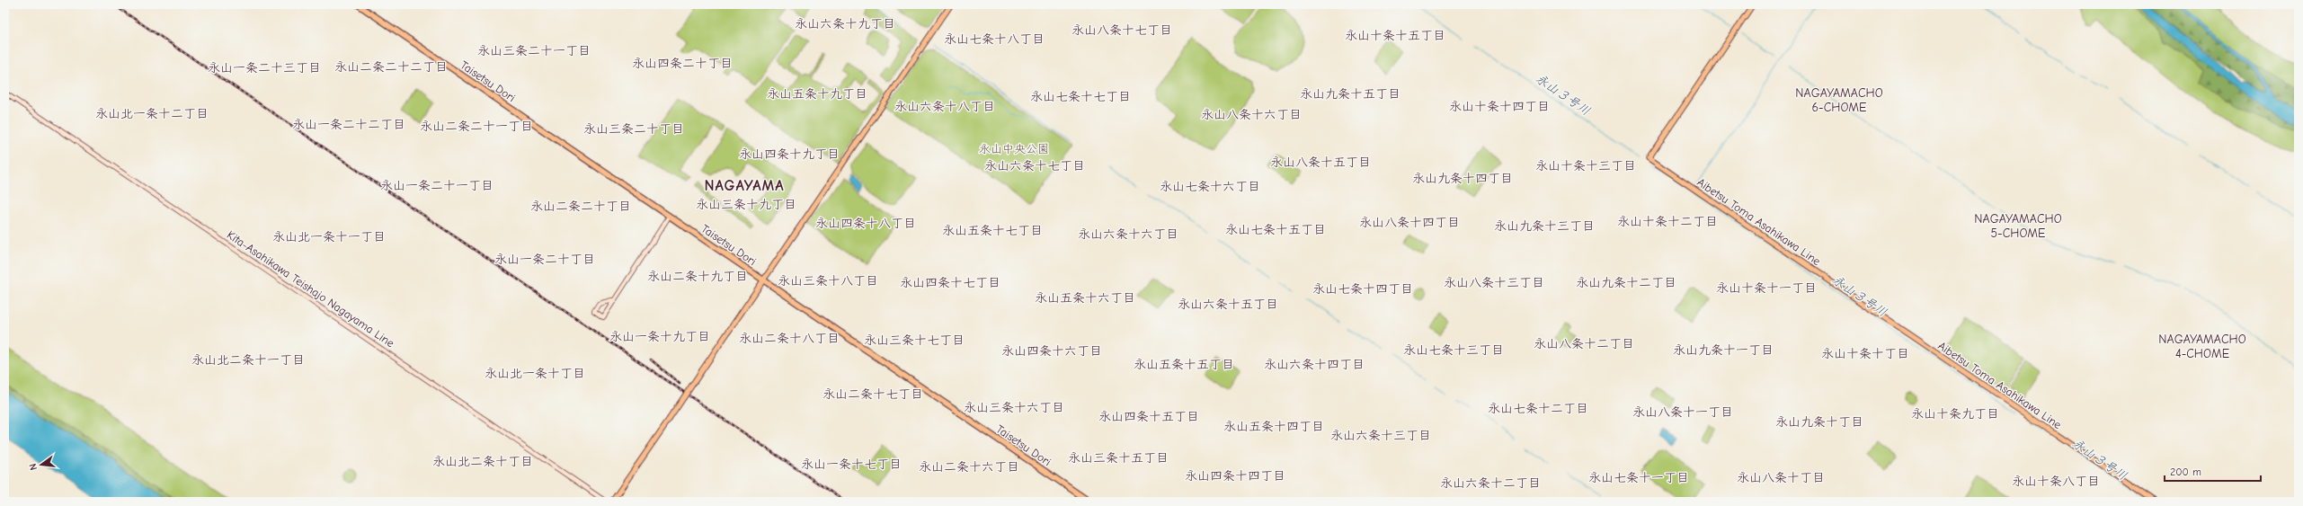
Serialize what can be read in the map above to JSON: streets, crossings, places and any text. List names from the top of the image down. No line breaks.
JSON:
{"streets":{"highway":["Taisetsu Dori"],"main road":["Aibetsu Toma Asahikawa Line","Kita-Asahikawa Teishajo Nagayama Line"]},"districts":["永山六条十九丁目","永山八条十七丁目","永山十条十五丁目","永山七条十八丁目","永山三条二十一丁目","永山四条二十丁目","永山二条二十二丁目","永山一条二十三丁目","NAGAYAMACHO 6-CHOME","永山五条十九丁目","永山九条十五丁目","永山七条十七丁目","永山六条十八丁目","永山十条十四丁目","永山北一条十二丁目","永山八条十六丁目","永山一条二十二丁目","永山二条二十一丁目","永山三条二十丁目","永山四条十九丁目","永山八条十五丁目","永山六条十七丁目","永山十条十三丁目","永山九条十四丁目","永山一条二十一丁目","NAGAYAMA","永山七条十六丁目","永山三条十九丁目","永山二条二十丁目","NAGAYAMACHO 5-CHOME","永山十条十二丁目","永山八条十四丁目","永山四条十八丁目","永山九条十三丁目","永山七条十五丁目","永山五条十七丁目","永山六条十六丁目","永山北一条十一丁目","永山一条二十丁目","永山二条十九丁目","永山三条十八丁目","永山四条十七丁目","永山八条十三丁目","永山九条十二丁目","永山十条十一丁目","永山七条十四丁目","永山五条十六丁目","永山六条十五丁目","永山一条十九丁目","永山二条十八丁目","NAGAYAMACHO 4-CHOME","永山三条十七丁目","永山八条十二丁目","永山七条十三丁目","永山九条十一丁目","永山四条十六丁目","永山十条十丁目","永山北二条十一丁目","永山五条十五丁目","永山六条十四丁目","永山北一条十丁目","永山二条十七丁目","永山三条十六丁目","永山七条十二丁目","永山八条十一丁目","永山十条九丁目","永山四条十五丁目","永山九条十丁目","永山五条十四丁目","永山六条十三丁目","永山三条十五丁目","永山北二条十丁目","永山一条十七丁目","永山二条十六丁目","永山四条十四丁目","永山七条十一丁目","永山八条十丁目","永山十条八丁目","永山六条十二丁目"],"water":["永山３号川"],"parks":["永山中央公園"],"scale_bar":"200 m","north":"left"}
